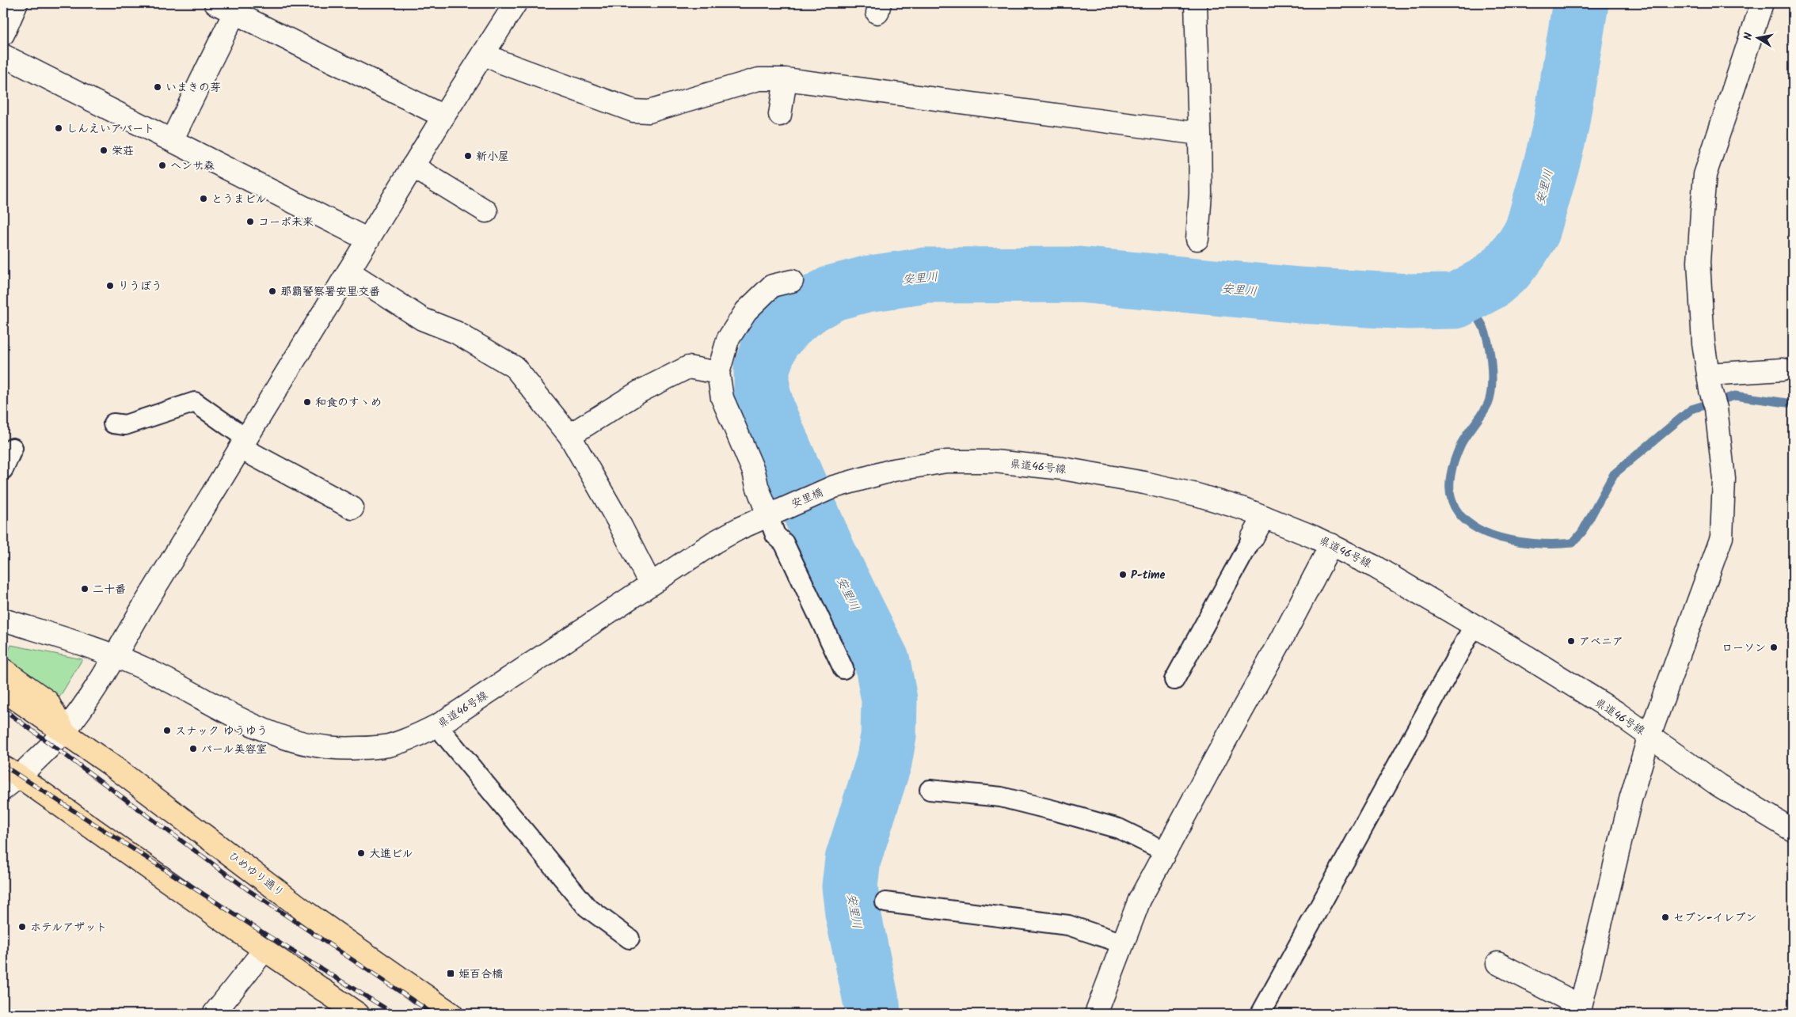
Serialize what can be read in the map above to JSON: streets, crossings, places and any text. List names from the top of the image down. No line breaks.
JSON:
{"streets":{"highway":["ひめゆり通り"],"street":["県道46号線","安里橋"]},"crossings":[["県道46号線","安里橋"]],"water":["安里川"],"places":{"other":["いまきの芽","しんえいアパート","栄荘","新小屋","ヘンサ森","とうまビル","コーポ未来","りうぼう","那覇警察署安里交番","和食のすゝめ","P-time","二十番","アベニア","ローソン","スナック ゆうゆう","パール美容室","大進ビル","セブン-イレブン","ホテルアザット"],"transit":["姫百合橋"]},"north":"left"}
